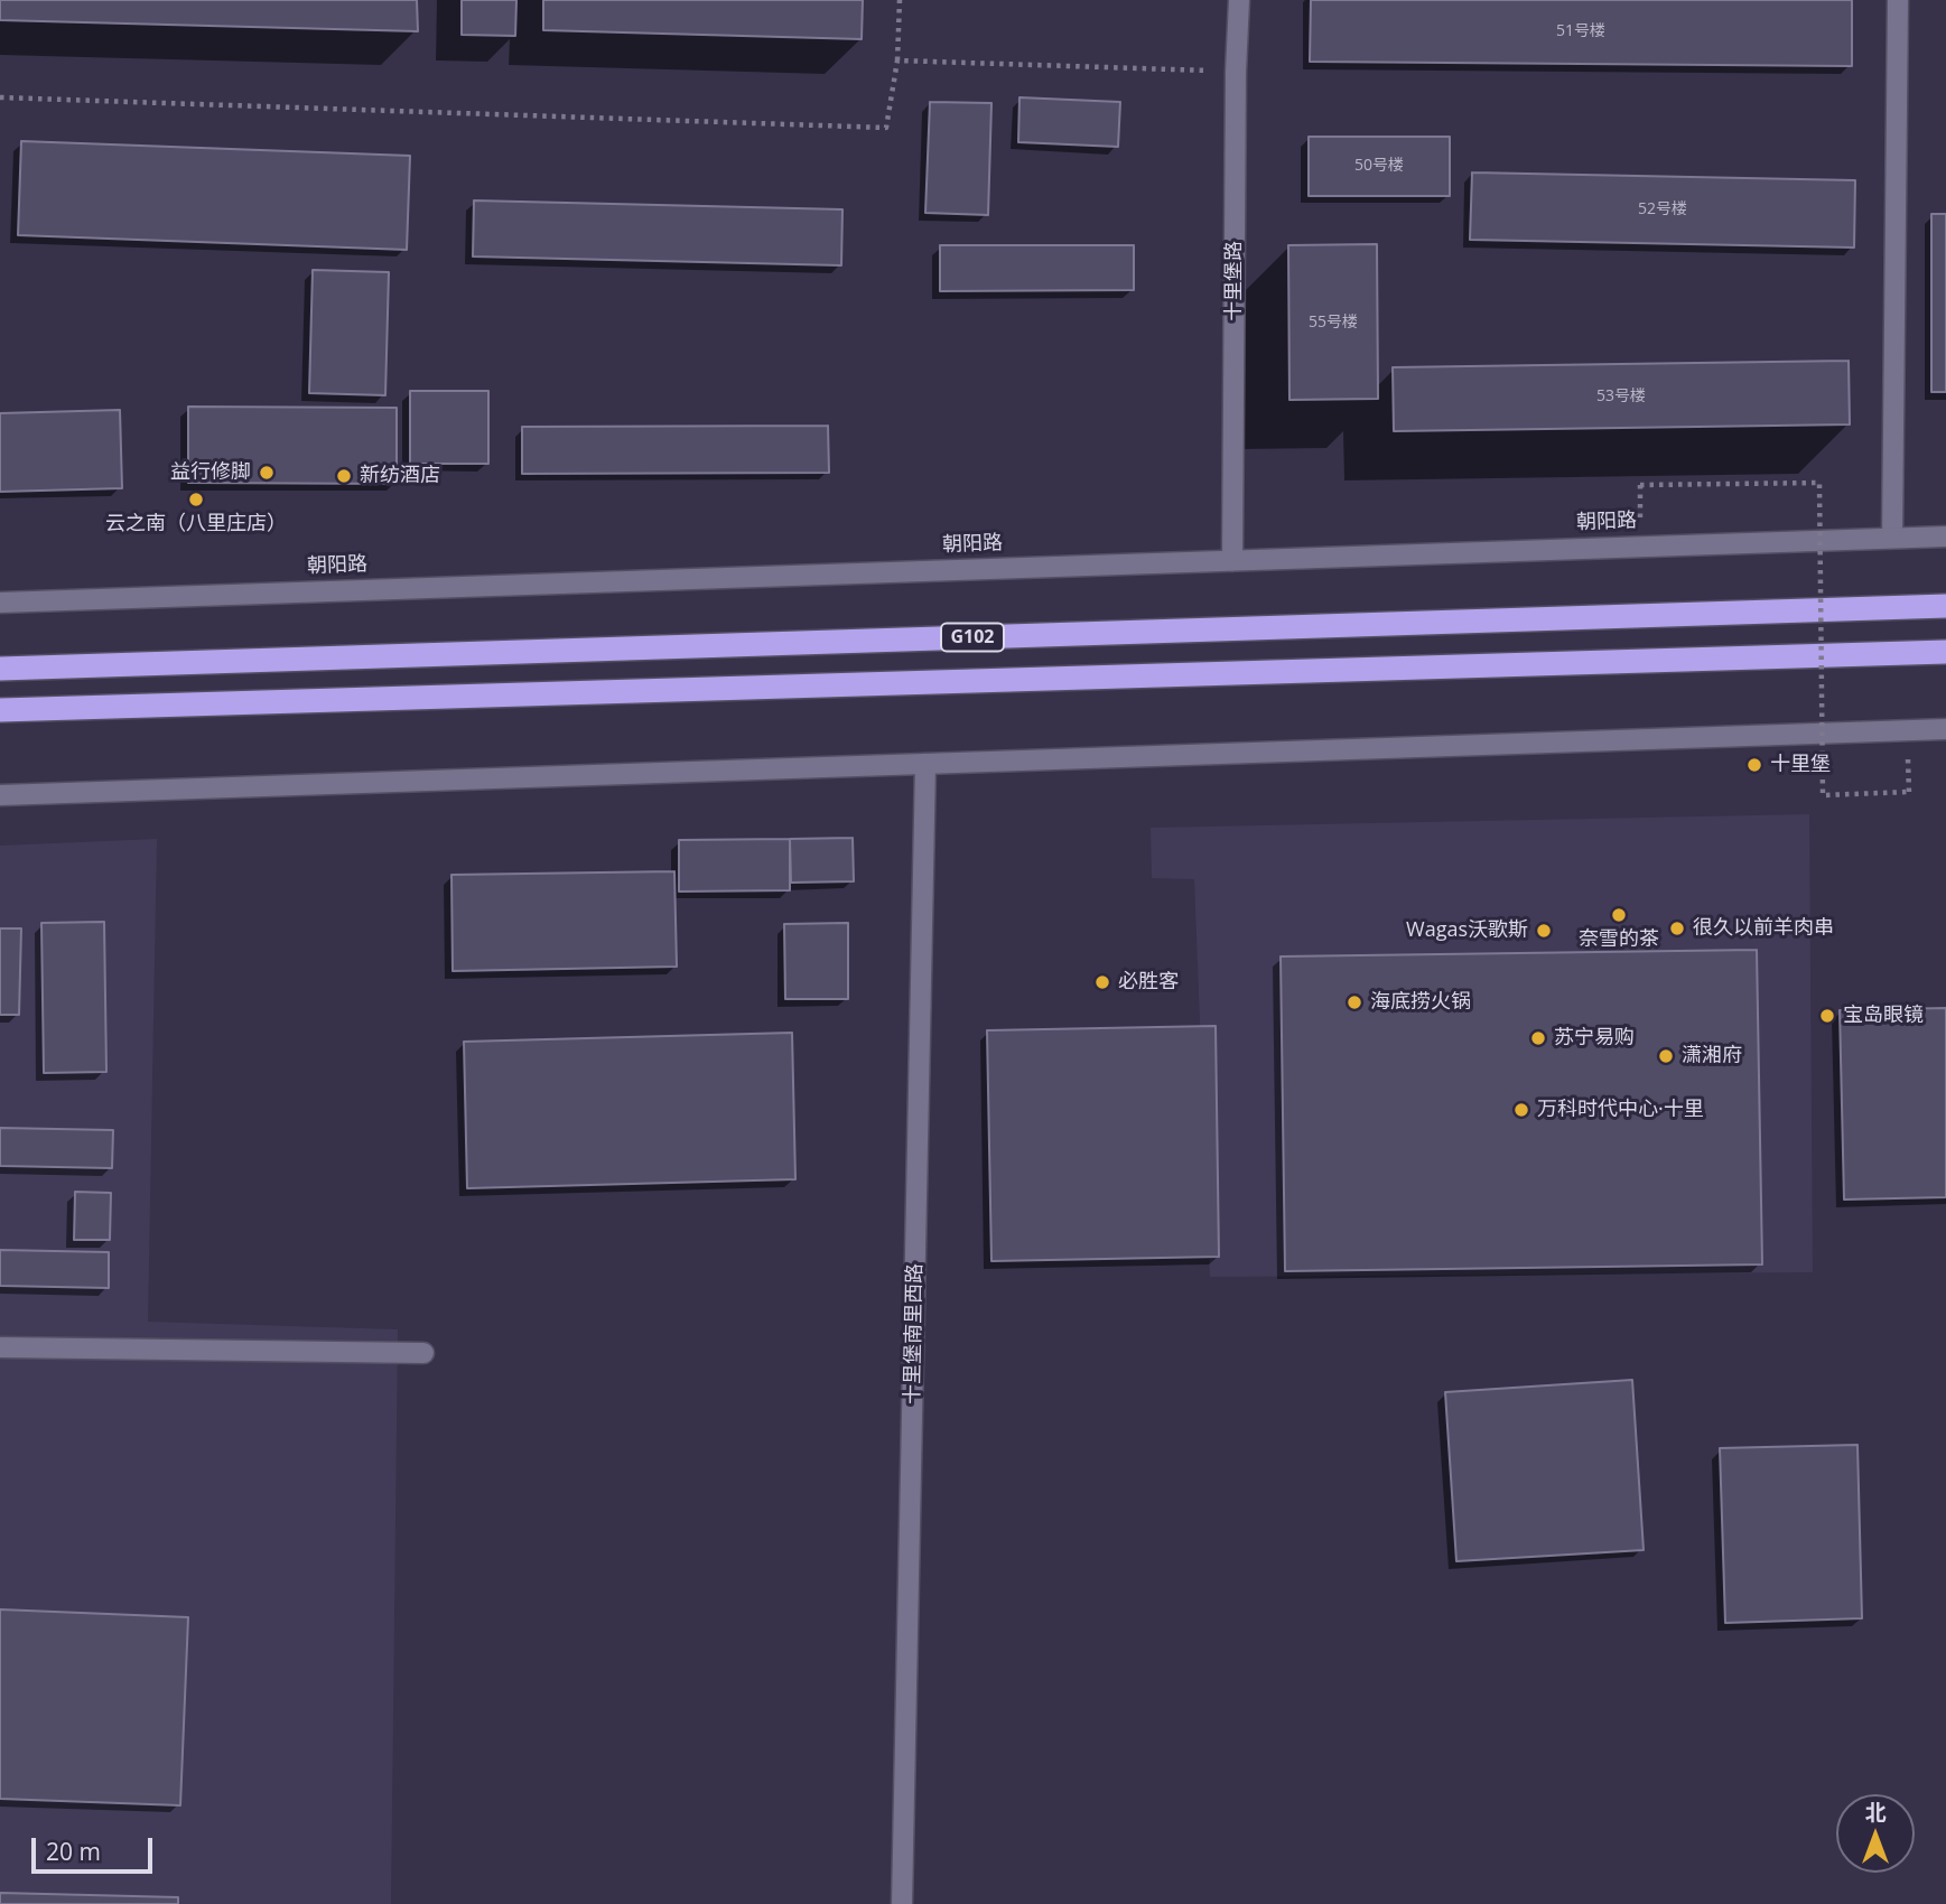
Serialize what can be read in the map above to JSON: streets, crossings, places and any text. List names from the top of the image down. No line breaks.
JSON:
{"streets":{"highway":["G102"],"street":["十里堡路","朝阳路","十里堡南里西路"]},"crossings":[["十里堡路","朝阳路"]],"places":["益行修脚","新纺酒店","云之南（八里庄店）","十里堡","奈雪的茶","很久以前羊肉串","Wagas沃歌斯","必胜客","海底捞火锅","宝岛眼镜","苏宁易购","潇湘府","万科时代中心·十里"],"house_numbers":["51号楼","50号楼","52号楼","55号楼","53号楼"],"scale_bar":"20 m","north":"top"}
